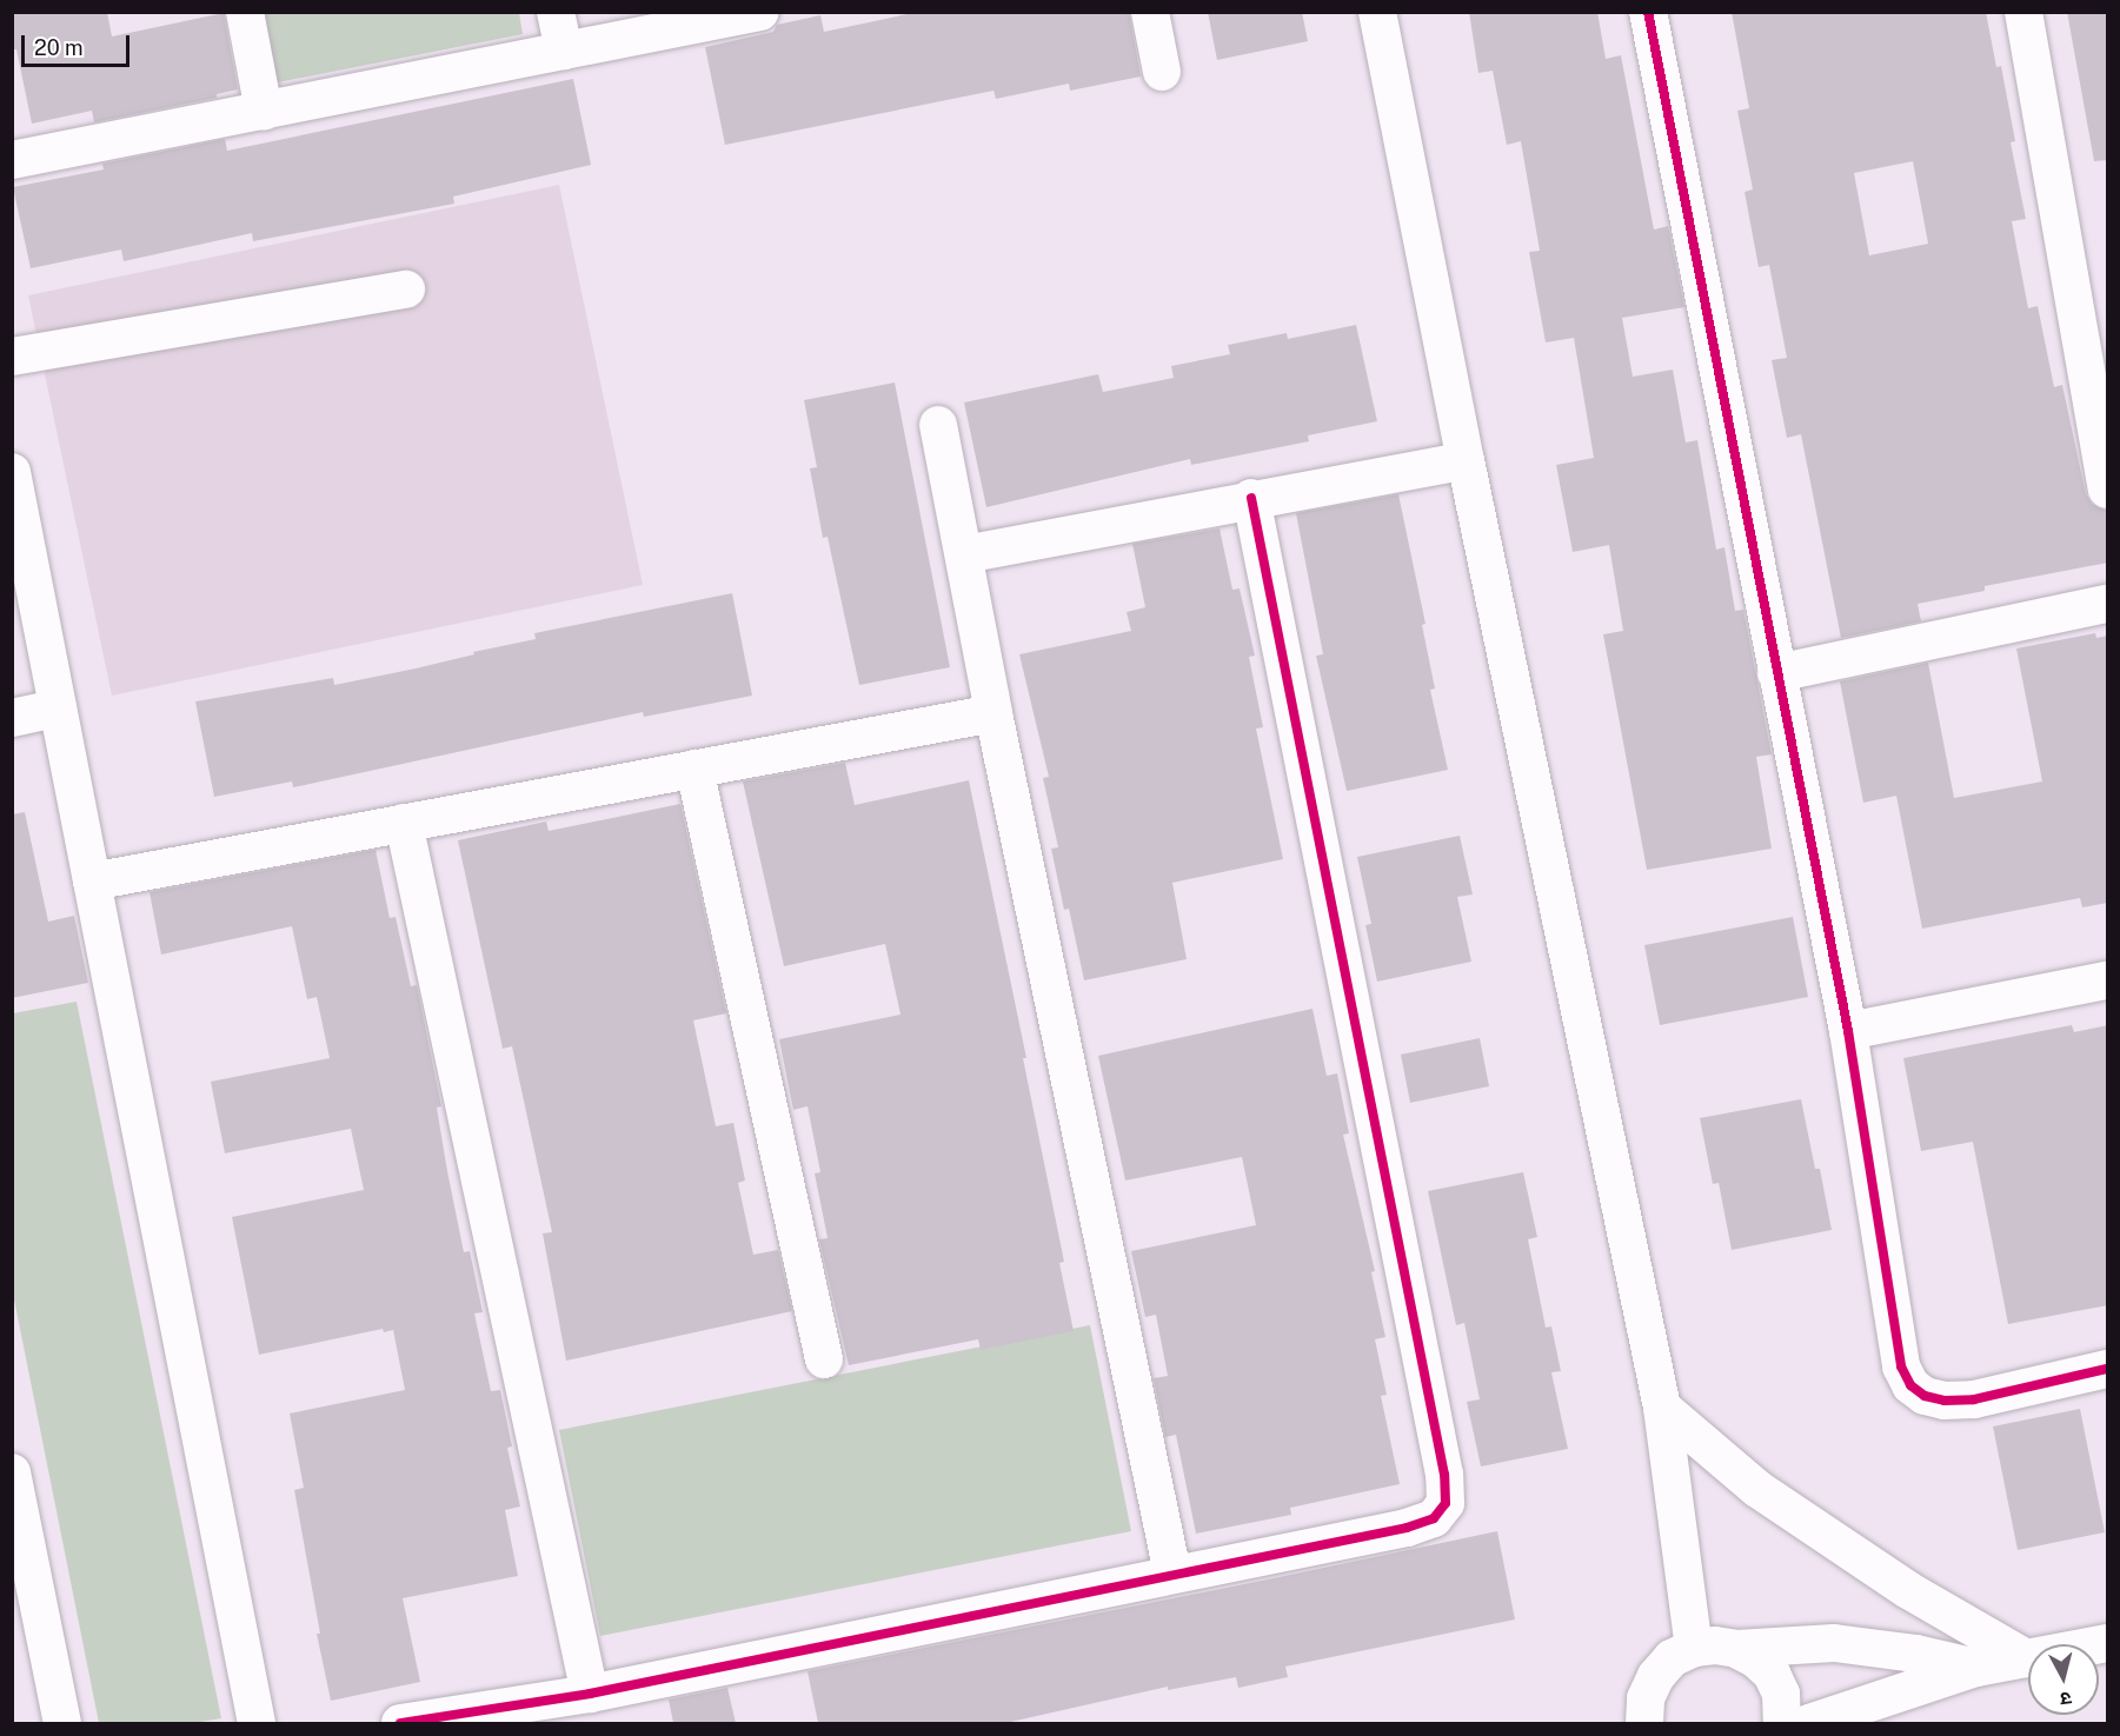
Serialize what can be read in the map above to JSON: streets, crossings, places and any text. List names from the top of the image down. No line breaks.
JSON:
{"scale_bar":"20 m","north":"bottom"}
